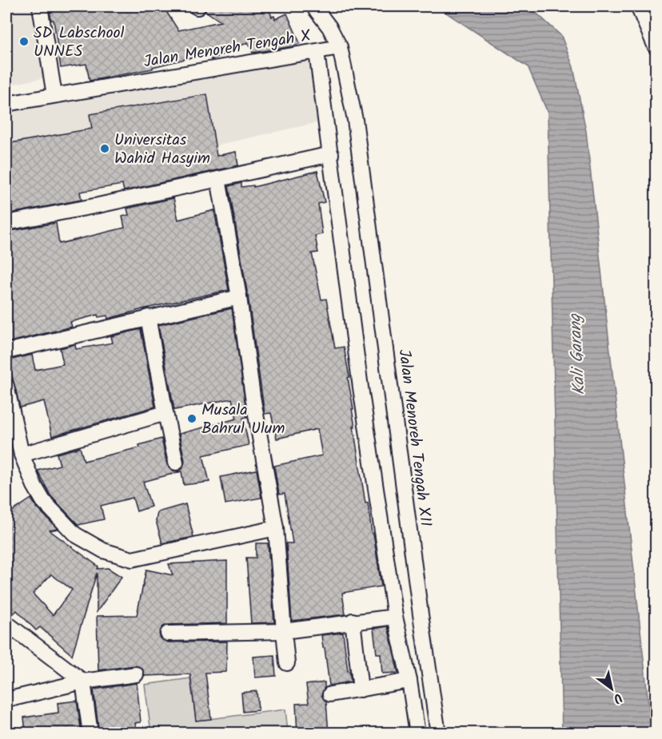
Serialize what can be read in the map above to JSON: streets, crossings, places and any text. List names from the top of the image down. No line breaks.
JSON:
{"streets":{"street":["Jalan Menoreh Tengah X","Jalan Menoreh Tengah XII"]},"crossings":[["Jalan Menoreh Tengah X","Jalan Menoreh Tengah XII"]],"water":["Kali Garang"],"places":["SD Labschool UNNES","Universitas Wahid Hasyim","Musala Bahrul Ulum"],"north":"bottom right"}
